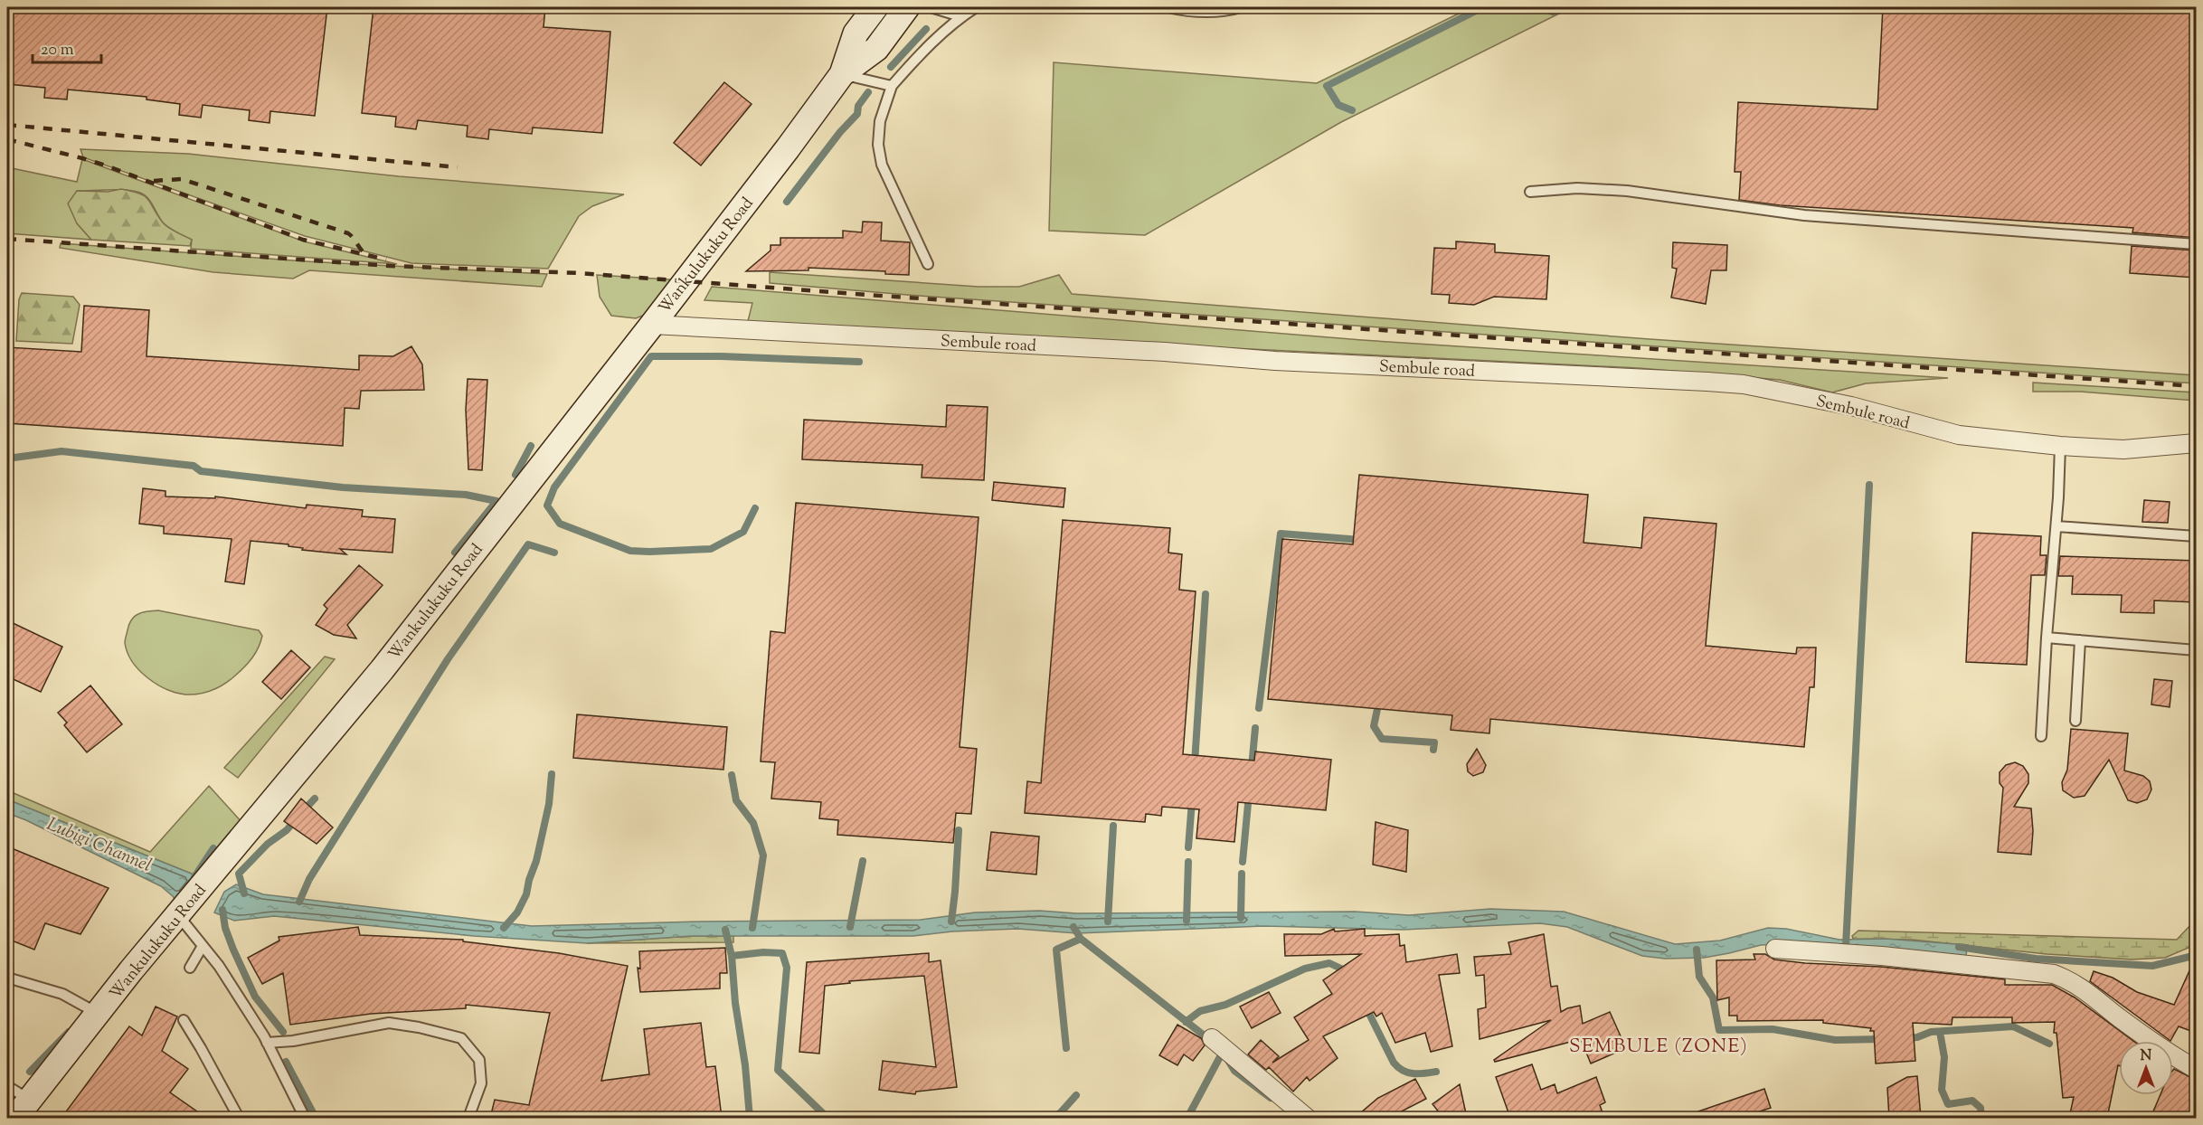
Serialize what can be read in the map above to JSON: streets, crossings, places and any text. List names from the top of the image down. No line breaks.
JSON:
{"streets":{"main road":["Wankulukuku Road"],"street":["Sembule road"]},"crossings":[["Wankulukuku Road","Sembule road"]],"districts":["SEMBULE (ZONE)"],"water":["Lubigi Channel"],"scale_bar":"20 m","north":"top"}
